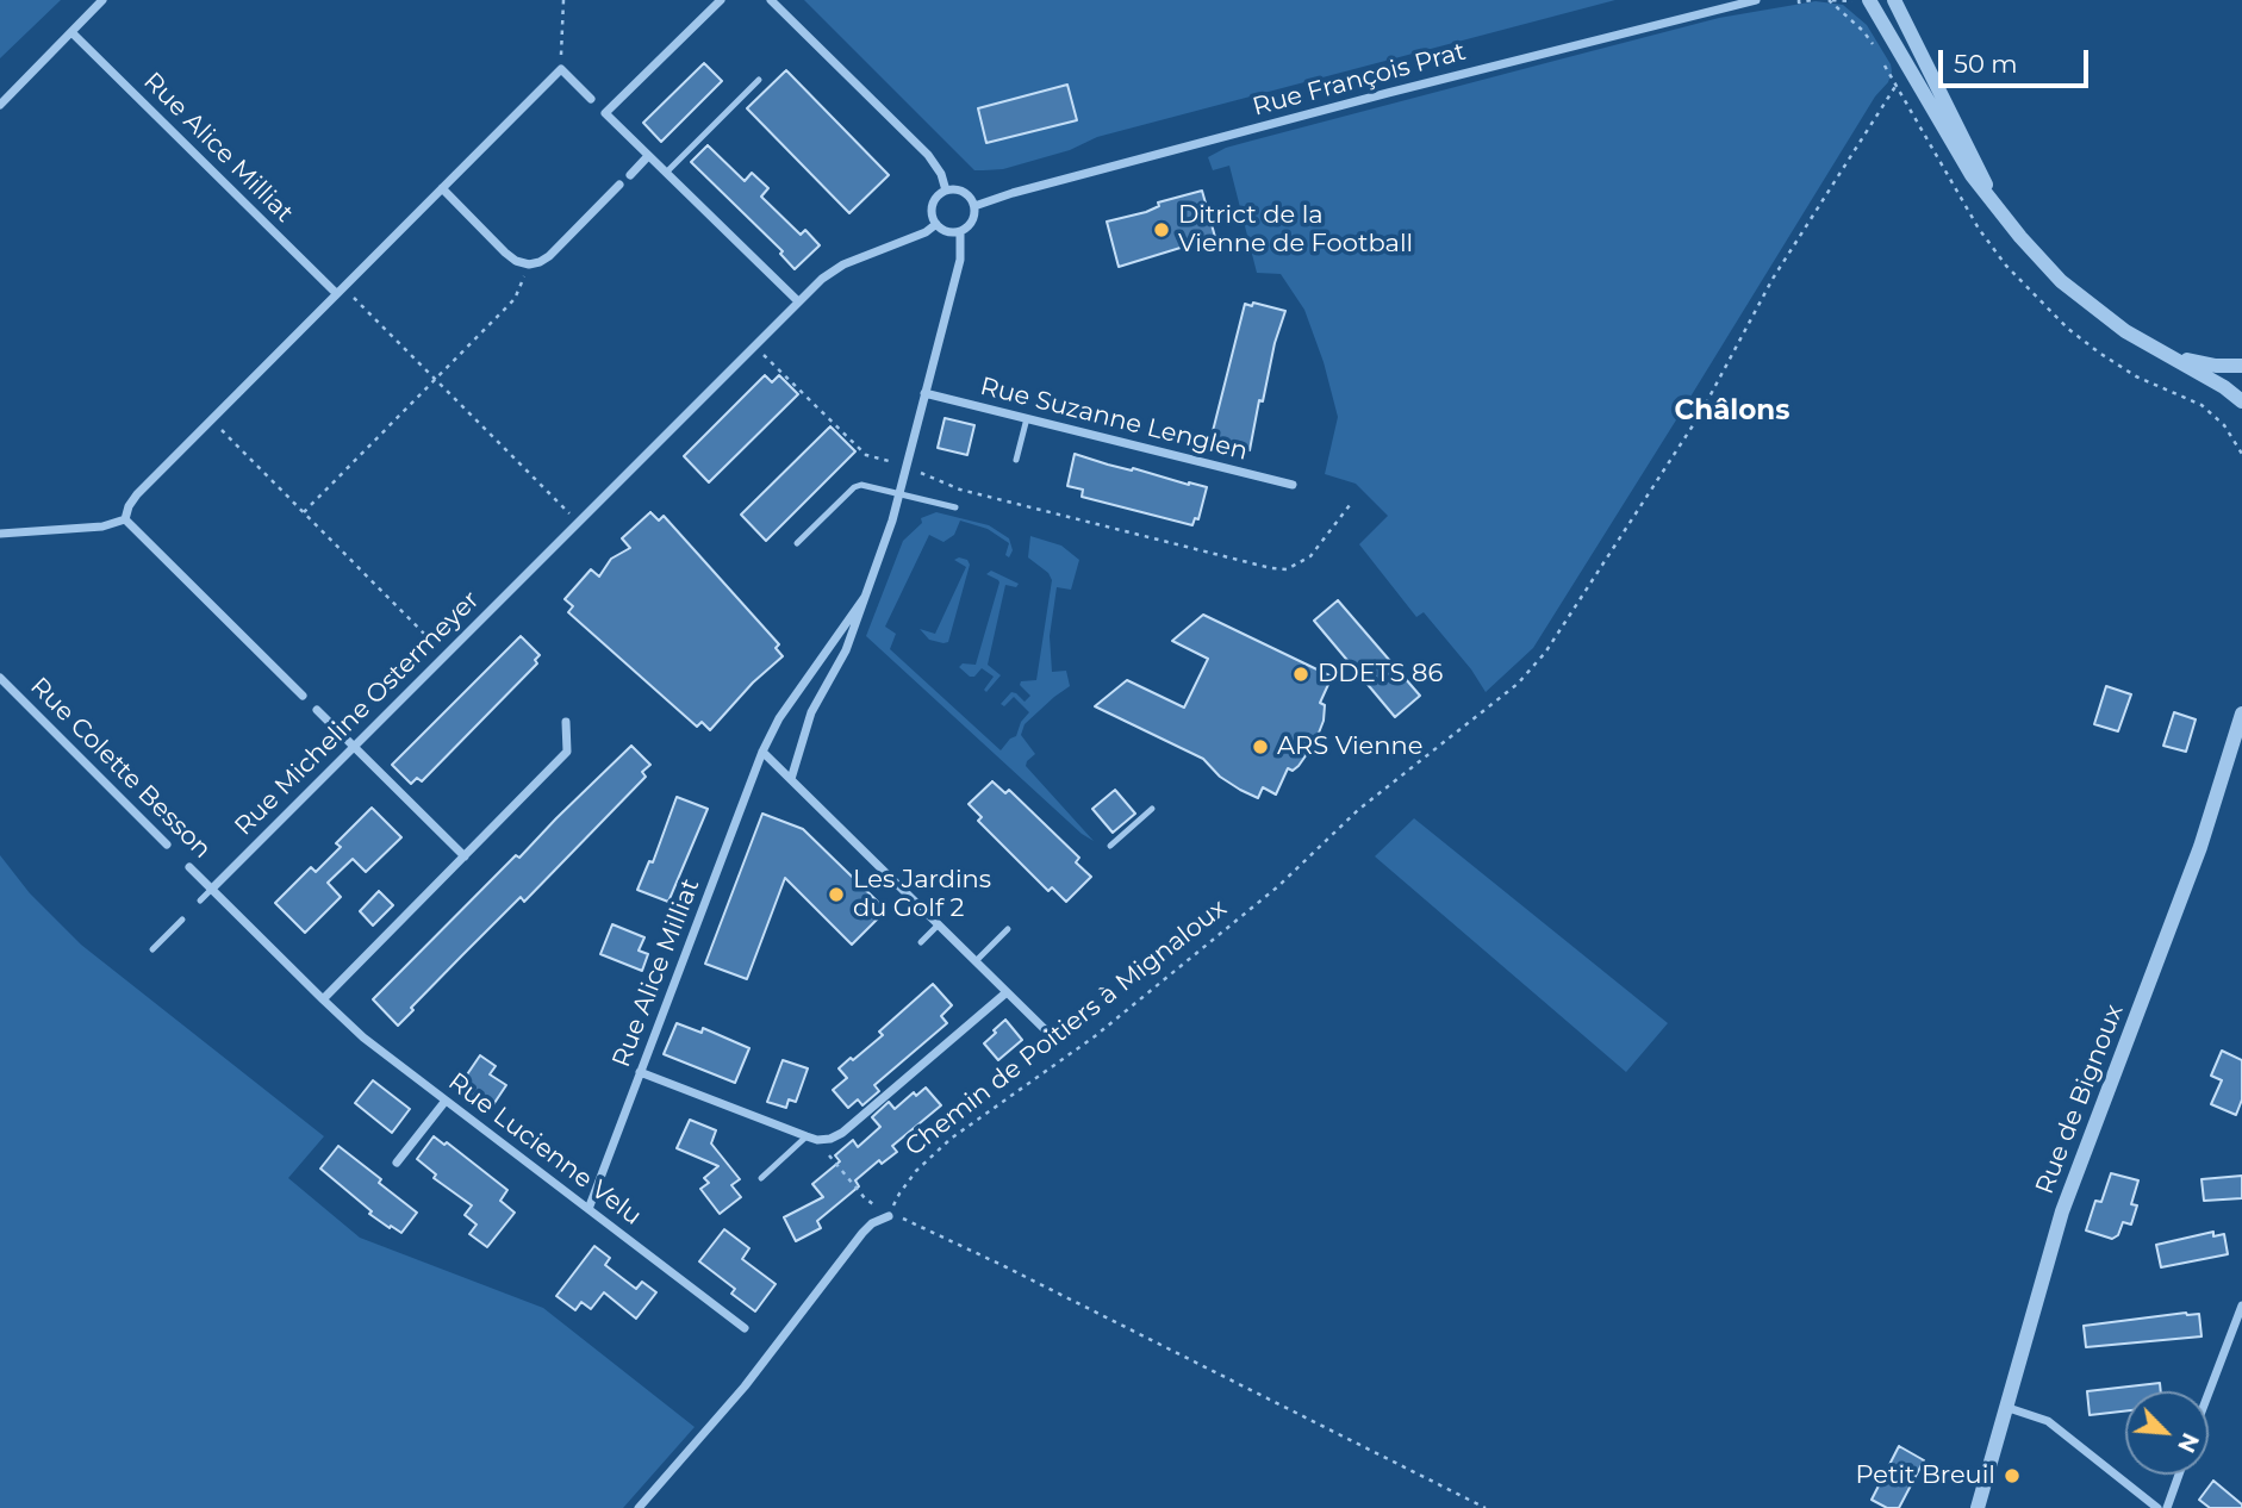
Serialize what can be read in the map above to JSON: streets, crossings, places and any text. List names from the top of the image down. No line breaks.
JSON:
{"streets":{"street":["Rue François Prat","Rue Alice Milliat","Rue Suzanne Lenglen","Rue Micheline Ostermeyer","Rue Colette Besson","Rue de Bignoux","Rue Lucienne Velu"],"path":["Chemin de Poitiers à Mignaloux"]},"crossings":[["Rue François Prat","Rue Micheline Ostermeyer"],["Rue Alice Milliat","Rue Lucienne Velu"],["Rue Micheline Ostermeyer","Rue Colette Besson"]],"districts":["Châlons"],"places":["Ditrict de la Vienne de Football","DDETS 86","ARS Vienne","Les Jardins du Golf 2","Petit Breuil"],"scale_bar":"50 m","north":"bottom right"}
